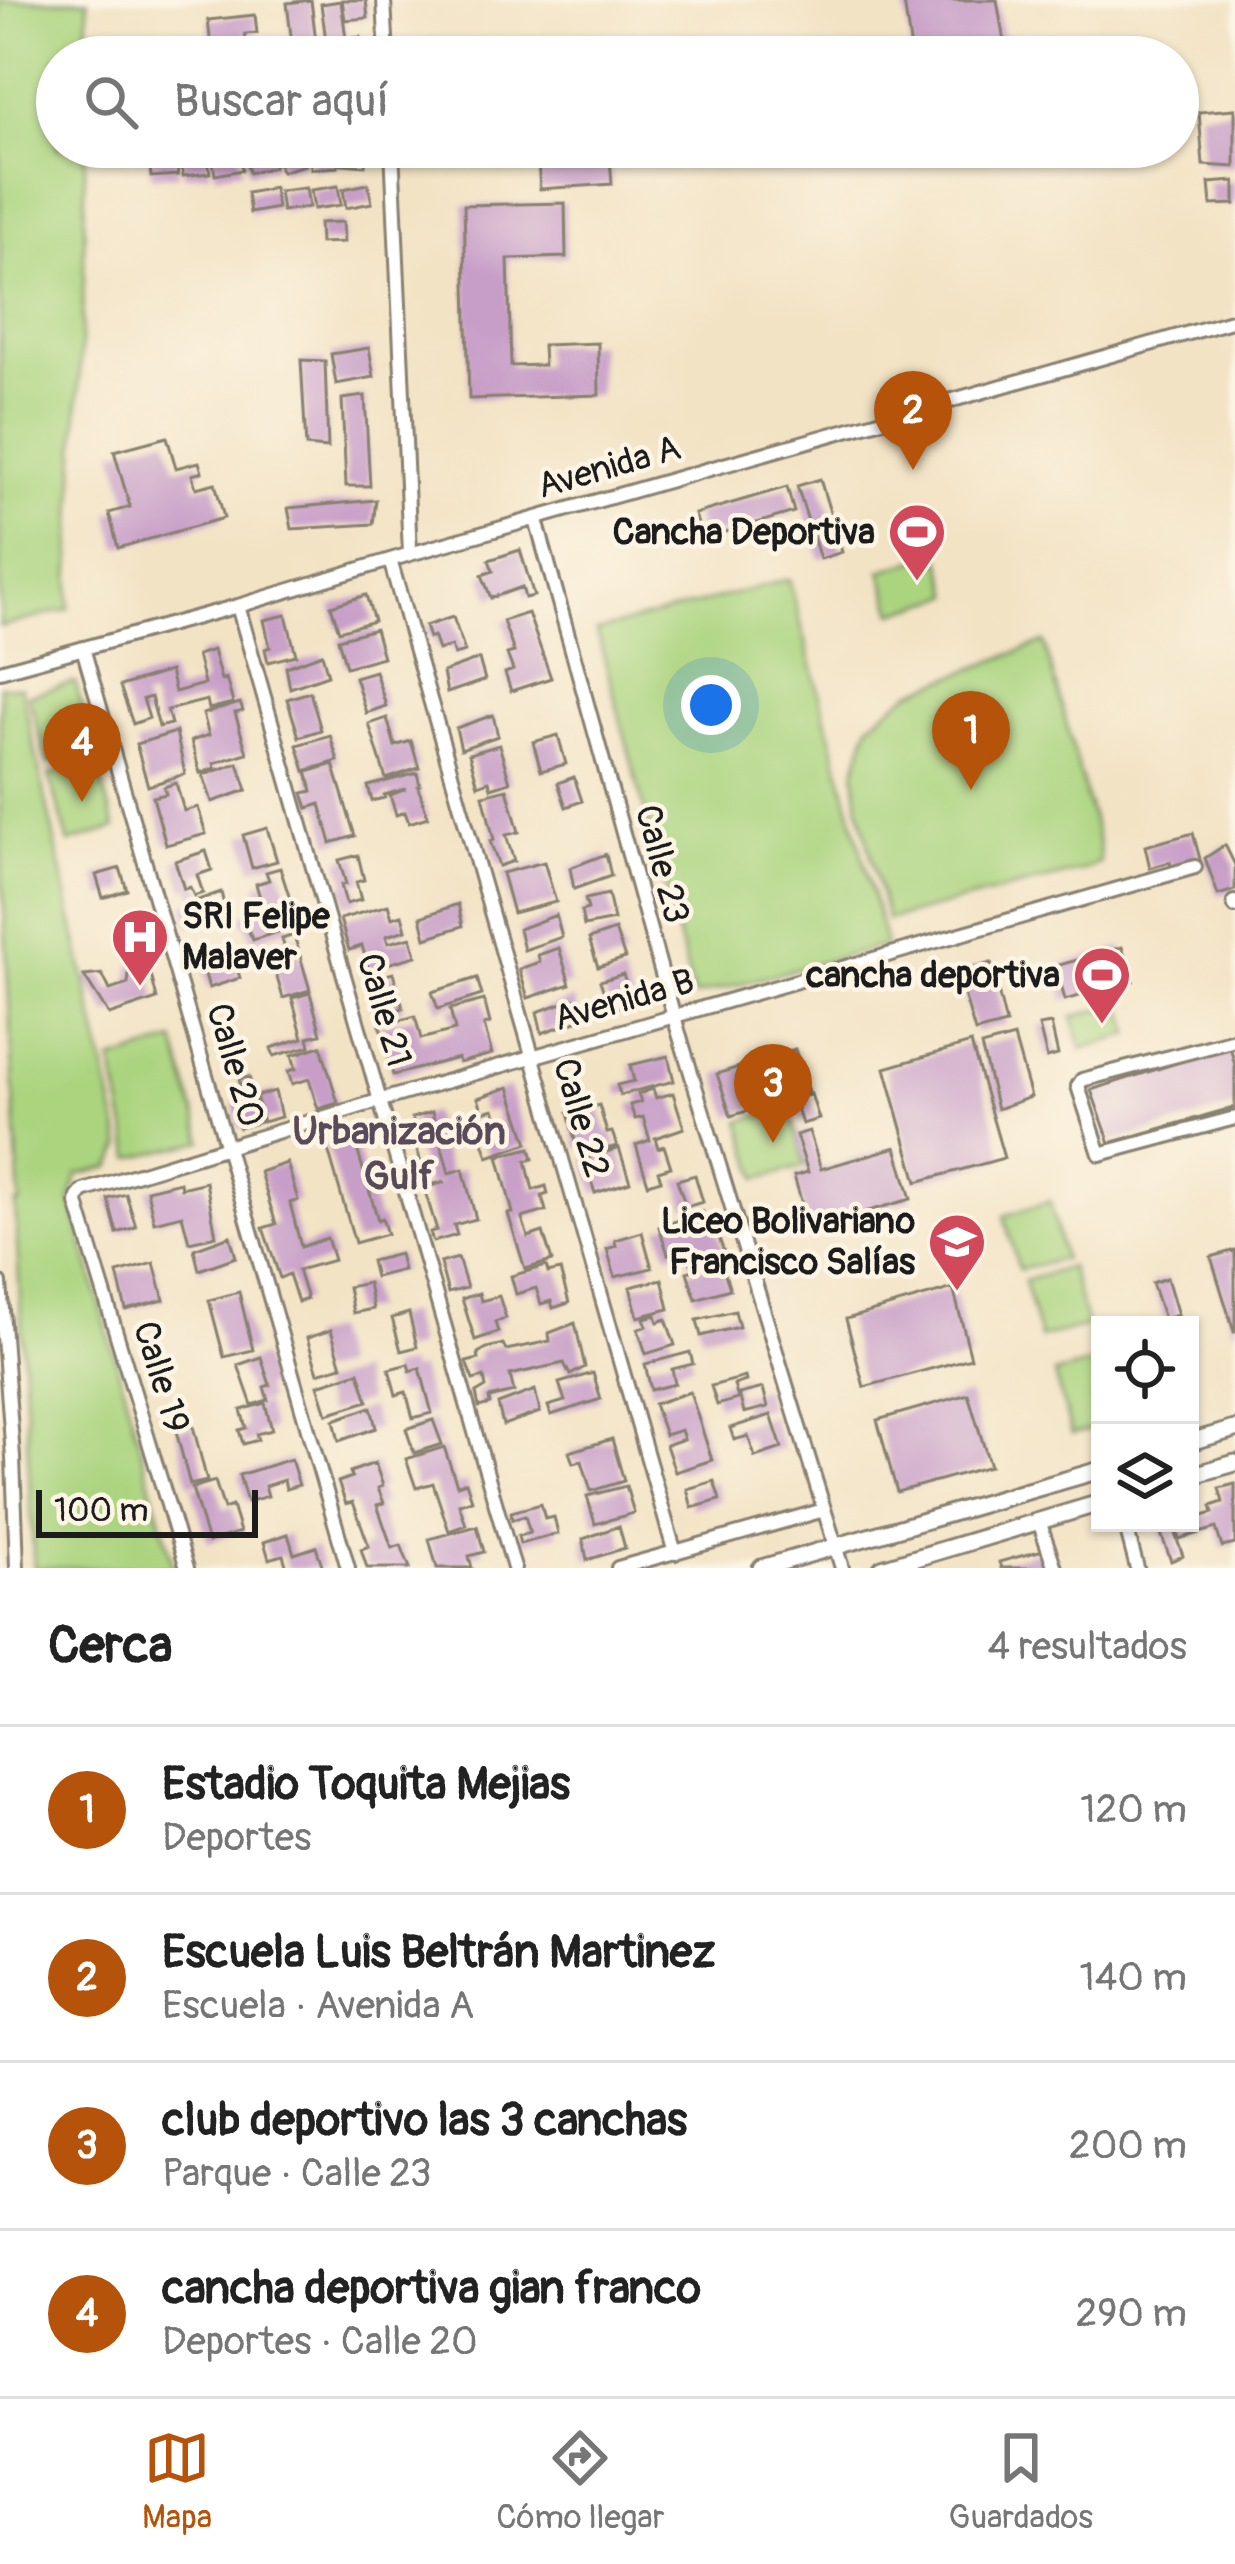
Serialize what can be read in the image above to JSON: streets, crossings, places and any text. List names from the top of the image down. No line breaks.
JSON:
{"streets":{"street":["Avenida A","Calle 23","Avenida B","Calle 21","Calle 20","Calle 22","Calle 19"]},"crossings":[["Avenida A","Calle 23"],["Avenida A","Calle 21"],["Avenida A","Calle 20"],["Avenida A","Calle 22"],["Calle 23","Avenida B"],["Avenida B","Calle 21"],["Avenida B","Calle 20"],["Avenida B","Calle 22"],["Avenida B","Calle 19"]],"districts":["Urbanización Gulf"],"places":{"sports":["Cancha Deportiva","cancha deportiva"],"hospital":["SRI Felipe Malaver"],"school or university":["Liceo Bolivariano Francisco Salías"]},"scale_bar":"100 m","page":{"search":"Buscar aquí","pins":["2","1","4","3"],"scale":"100 m","heading":["Cerca","4 resultados"],"list":[{"mark":"1","name":"Estadio Toquita Mejias","note":"Deportes","value":"120 m"},{"mark":"2","name":"Escuela Luis Beltrán Martinez","note":"Escuela · Avenida A","value":"140 m"},{"mark":"3","name":"club deportivo las 3 canchas","note":"Parque · Calle 23","value":"200 m"},{"mark":"4","name":"cancha deportiva gian franco","note":"Deportes · Calle 20","value":"290 m"}],"nav":["Mapa","Cómo llegar","Guardados"]}}
